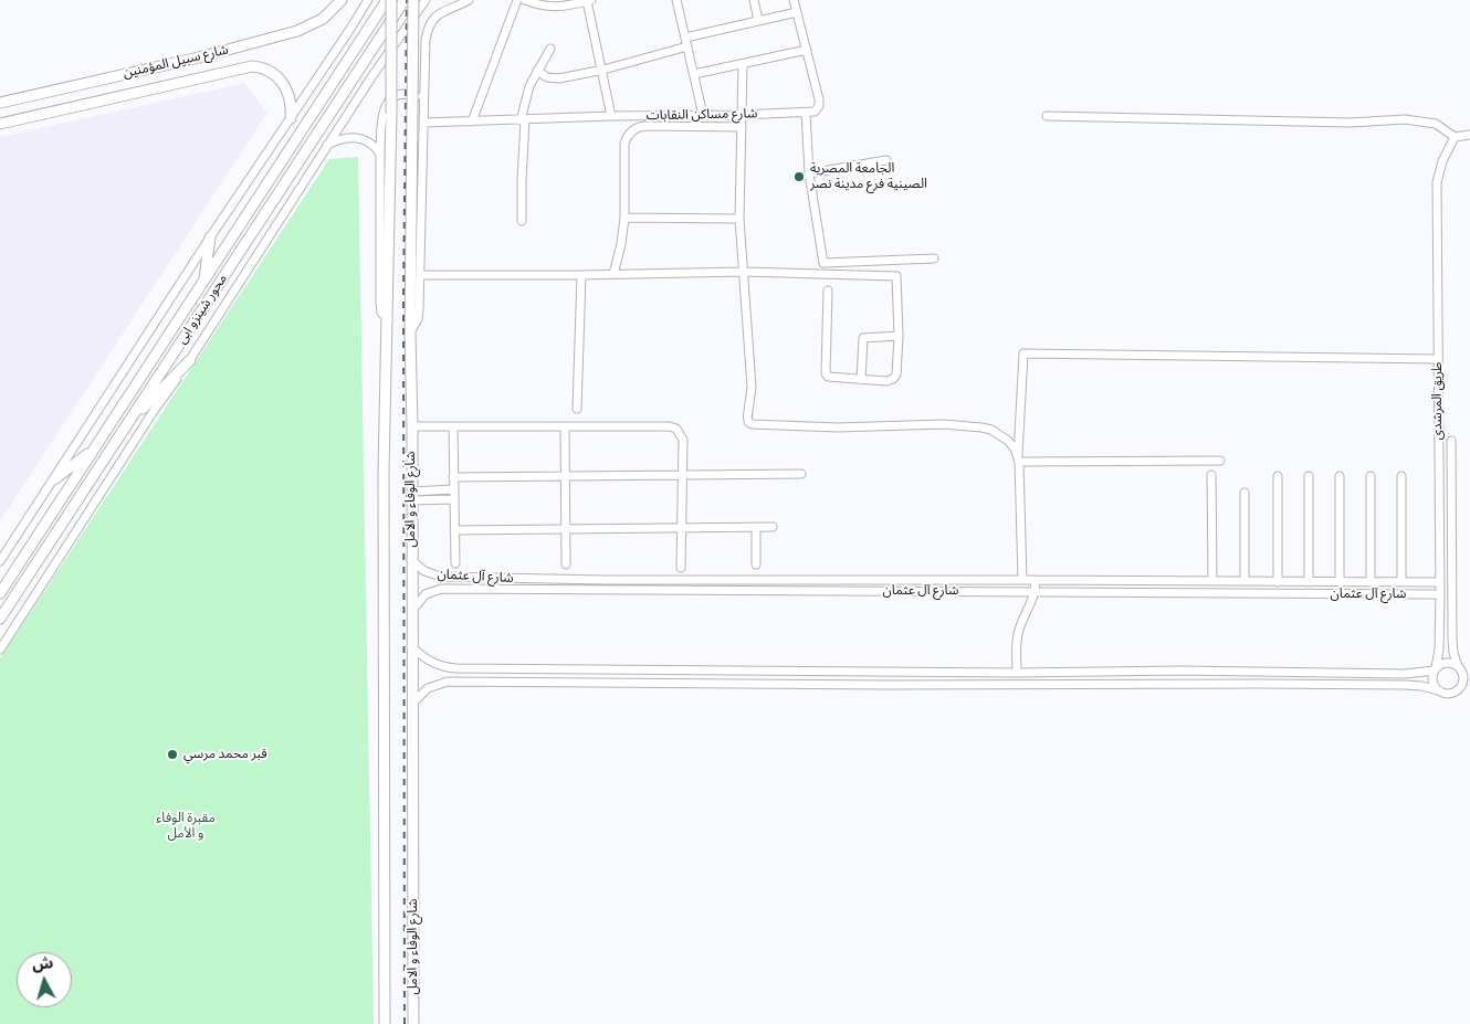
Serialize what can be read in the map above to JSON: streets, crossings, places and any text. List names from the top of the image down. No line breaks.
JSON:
{"streets":{"main road":["شارع سبيل المؤمنين","محور شينزو ابى","شارع الوفاء و الامل"],"street":["شارع مساكن النقابات","طريق المرشدى","شارع آل عثمان"]},"crossings":[["شارع مساكن النقابات","شارع الوفاء و الامل"],["طريق المرشدى","شارع آل عثمان"],["شارع الوفاء و الامل","شارع آل عثمان"]],"parks":["مقبرة الوفاء و الأمل"],"places":["الجامعة المصرية الصينية فرع مدينة نصر","قبر محمد مرسي"],"north":"top"}
